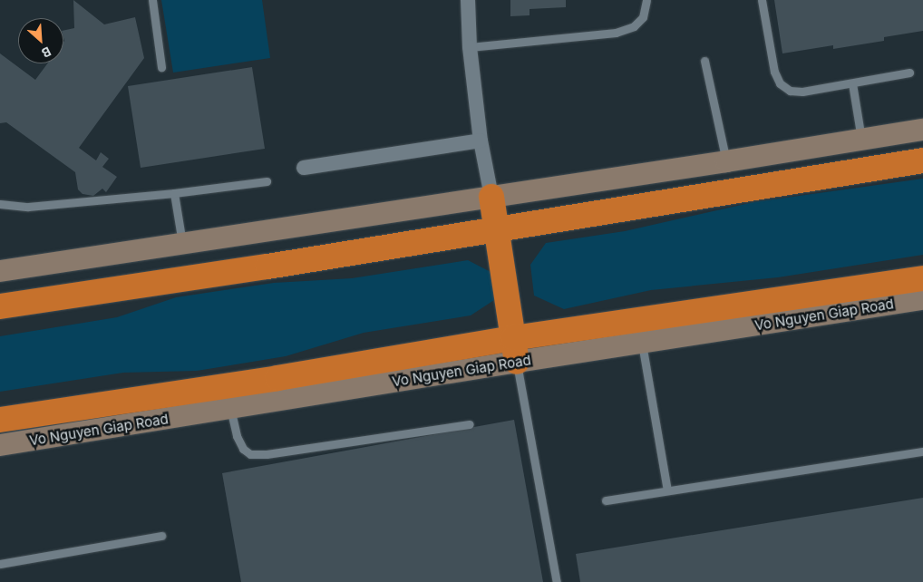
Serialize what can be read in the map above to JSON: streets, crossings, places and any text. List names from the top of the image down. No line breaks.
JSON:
{"streets":{"highway":["Vo Nguyen Giap Road"]},"north":"bottom right"}
